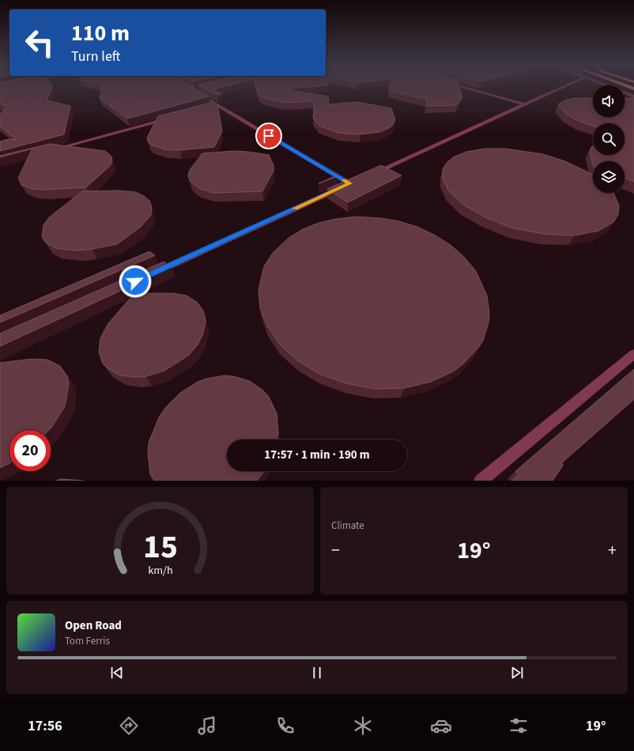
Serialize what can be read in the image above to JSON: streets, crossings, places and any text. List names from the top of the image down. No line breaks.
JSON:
{"page":{"turn":["110 m","Turn left"],"limit":"20","trip":"17:57 · 1 min · 190 m","tile":"Climate","heat":["−","19°","+"],"song":["Open Road","Tom Ferris"],"tabs":["17:56","19°"],"gauge":["15","km/h"]}}
